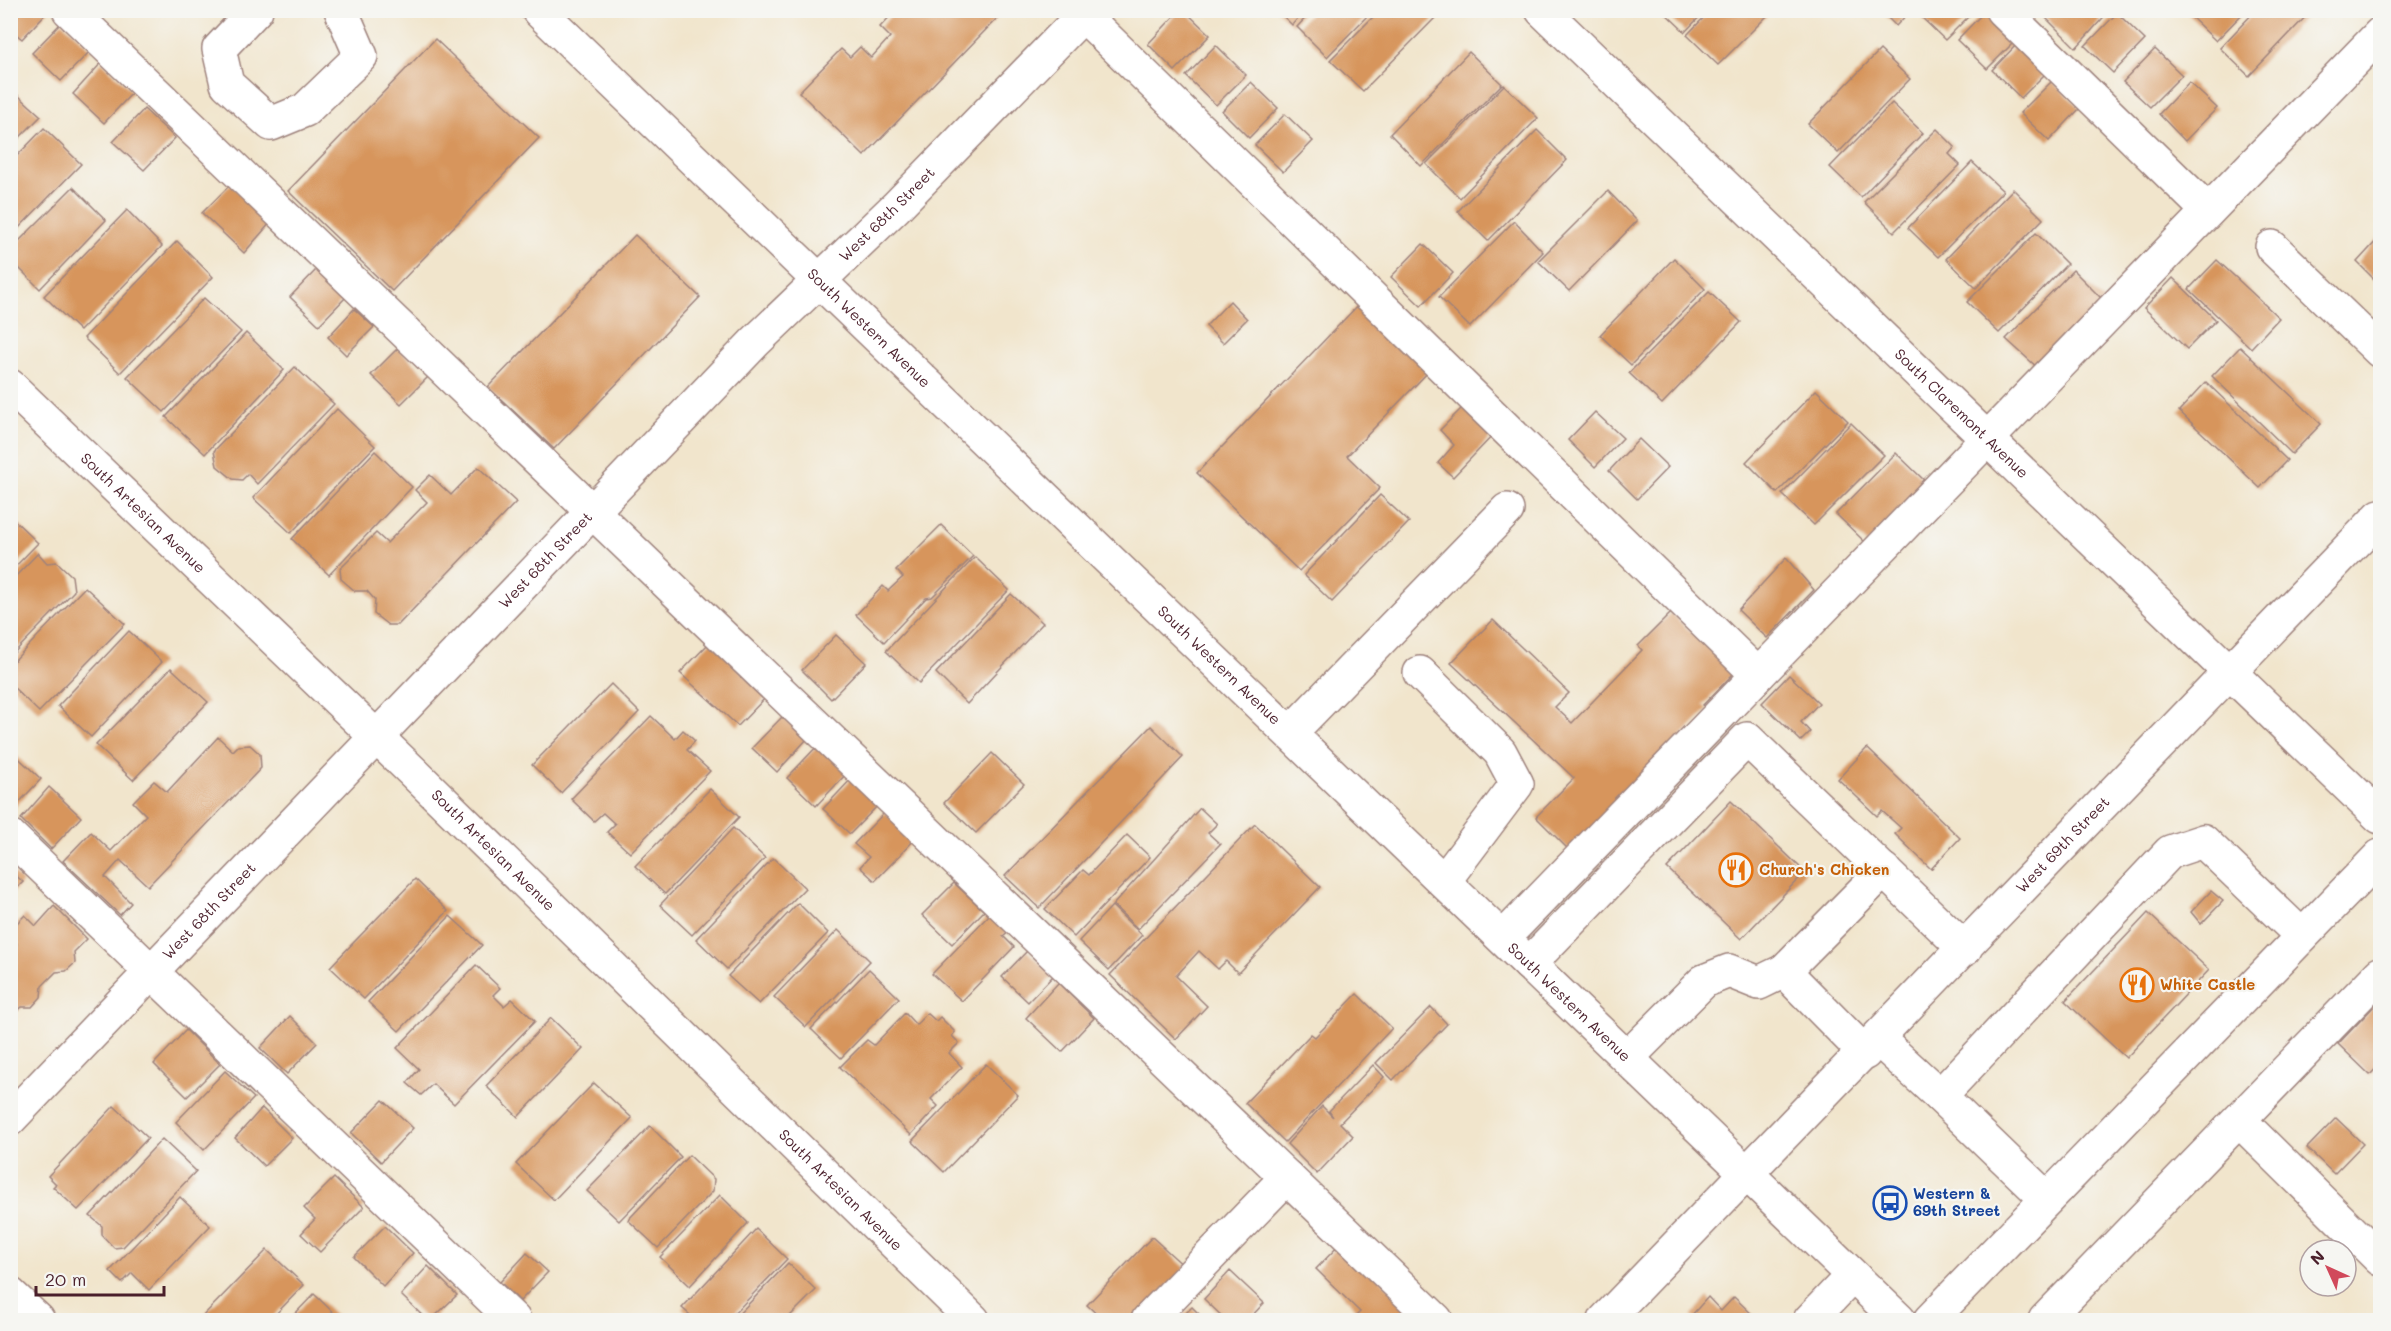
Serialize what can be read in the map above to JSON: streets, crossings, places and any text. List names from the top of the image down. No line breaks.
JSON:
{"streets":{"street":["West 68th Street","South Western Avenue","South Claremont Avenue","South Artesian Avenue","West 69th Street"]},"crossings":[["West 68th Street","South Western Avenue"],["West 68th Street","South Artesian Avenue"],["South Western Avenue","West 69th Street"],["South Claremont Avenue","West 69th Street"]],"places":{"restaurant":["Church's Chicken","White Castle"],"bus stop":["Western & 69th Street"]},"scale_bar":"20 m","north":"top left"}
